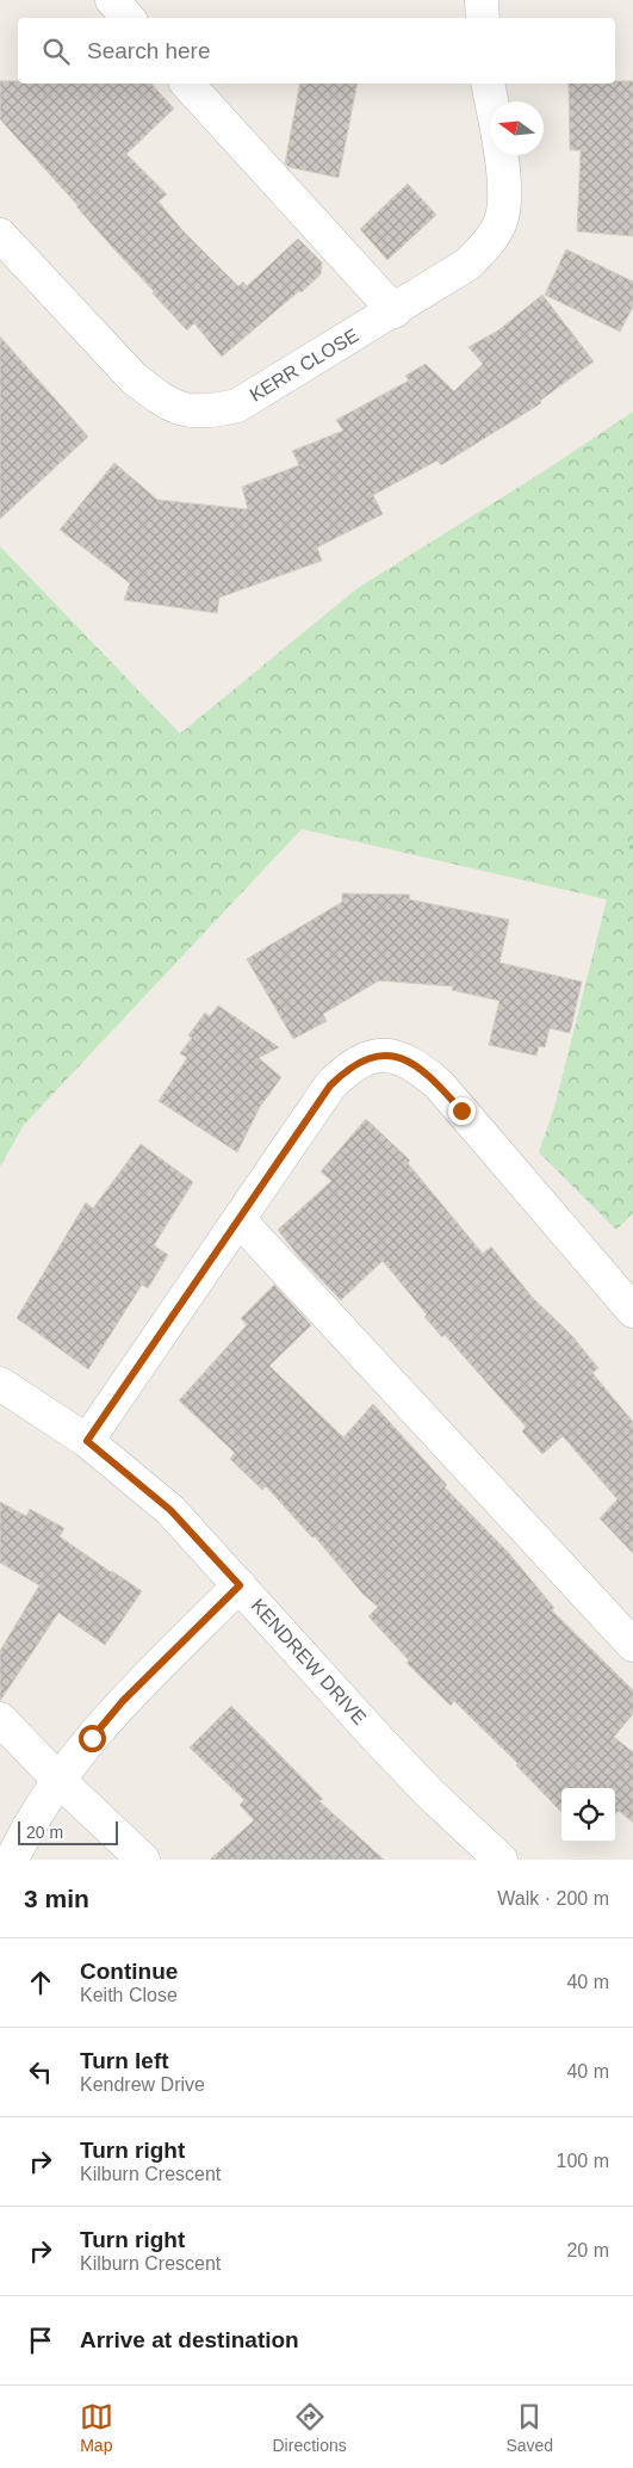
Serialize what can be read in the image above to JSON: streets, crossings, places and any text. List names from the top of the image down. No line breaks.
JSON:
{"streets":{"street":["KERR CLOSE","KENDREW DRIVE"]},"scale_bar":"20 m","north":"left","page":{"search":"Search here","scale":"20 m","heading":["3 min","Walk · 200 m"],"list":[["Continue","Keith Close","40 m"],["Turn left","Kendrew Drive","40 m"],["Turn right","Kilburn Crescent","100 m"],["Turn right","Kilburn Crescent","20 m"],"Arrive at destination"],"nav":["Map","Directions","Saved"]}}
